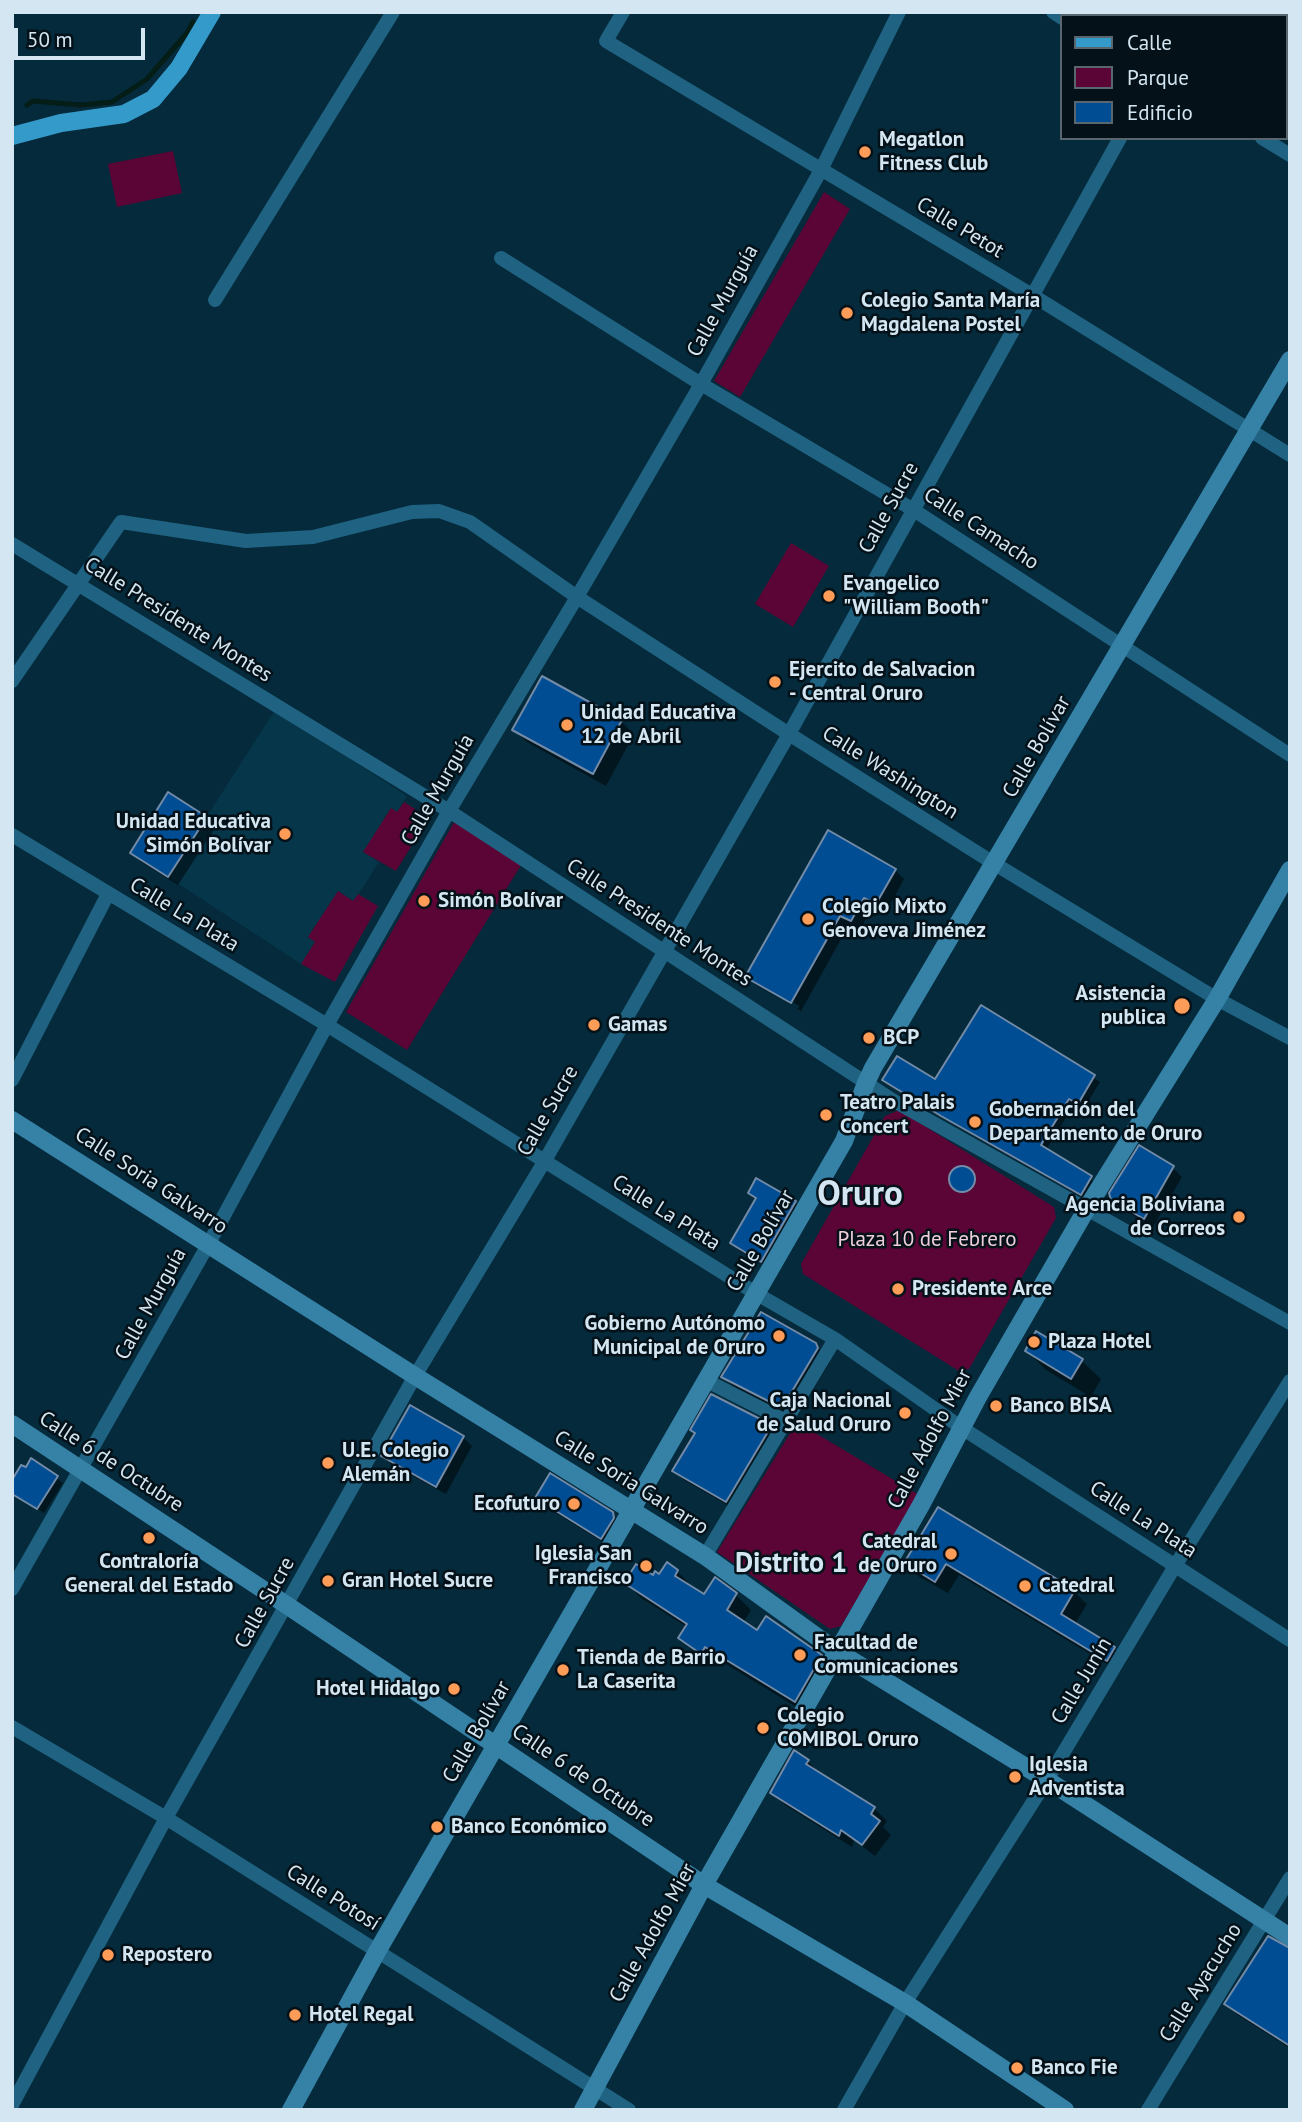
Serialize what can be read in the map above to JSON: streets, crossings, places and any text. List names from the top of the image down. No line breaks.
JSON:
{"streets":{"main road":["Calle Bolívar","Calle Soria Galvarro","Calle Adolfo Mier","Calle 6 de Octubre"],"street":["Calle Petot","Calle Murguía","Calle Sucre","Calle Camacho","Calle Presidente Montes","Calle Washington","Calle La Plata","Calle Junín","Calle Potosí","Calle Ayacucho"]},"crossings":[["Calle Petot","Calle Murguía"],["Calle Petot","Calle Sucre"],["Calle Petot","Calle Bolívar"],["Calle Murguía","Calle Camacho"],["Calle Murguía","Calle Presidente Montes"],["Calle Murguía","Calle Washington"],["Calle Murguía","Calle La Plata"],["Calle Murguía","Calle Soria Galvarro"],["Calle Murguía","Calle 6 de Octubre"],["Calle Sucre","Calle Camacho"],["Calle Sucre","Calle Presidente Montes"],["Calle Sucre","Calle Washington"],["Calle Sucre","Calle La Plata"],["Calle Sucre","Calle Soria Galvarro"],["Calle Sucre","Calle 6 de Octubre"],["Calle Sucre","Calle Potosí"],["Calle Camacho","Calle Bolívar"],["Calle Presidente Montes","Calle Bolívar"],["Calle Presidente Montes","Calle Washington"],["Calle Presidente Montes","Calle Adolfo Mier"],["Calle Bolívar","Calle Washington"],["Calle Bolívar","Calle La Plata"],["Calle Bolívar","Calle Soria Galvarro"],["Calle Bolívar","Calle 6 de Octubre"],["Calle Bolívar","Calle Potosí"],["Calle Washington","Calle Adolfo Mier"],["Calle La Plata","Calle Adolfo Mier"],["Calle La Plata","Calle Junín"],["Calle Soria Galvarro","Calle Adolfo Mier"],["Calle Soria Galvarro","Calle Junín"],["Calle Soria Galvarro","Calle Ayacucho"],["Calle Adolfo Mier","Calle 6 de Octubre"],["Calle Adolfo Mier","Calle Potosí"],["Calle 6 de Octubre","Calle Junín"]],"districts":["Oruro","Distrito 1"],"parks":["Plaza 10 de Febrero"],"places":["Megatlon Fitness Club","Colegio Santa María Magdalena Postel","Evangelico \"William Booth\"","Ejercito de Salvacion - Central Oruro","Unidad Educativa 12 de Abril","Unidad Educativa Simón Bolívar","Simón Bolívar","Colegio Mixto Genoveva Jiménez","Asistencia publica","Gamas","BCP","Teatro Palais Concert","Gobernación del Departamento de Oruro","Agencia Boliviana de Correos","Presidente Arce","Gobierno Autónomo Municipal de Oruro","Plaza Hotel","Banco BISA","Caja Nacional de Salud Oruro","U.E. Colegio Alemán","Ecofuturo","Contraloría General del Estado","Catedral de Oruro","Iglesia San Francisco","Gran Hotel Sucre","Catedral","Facultad de Comunicaciones","Tienda de Barrio La Caserita","Hotel Hidalgo","Colegio COMIBOL Oruro","Iglesia Adventista","Banco Económico","Repostero","Hotel Regal","Banco Fie"],"legend":["Calle","Parque","Edificio"],"scale_bar":"50 m"}
